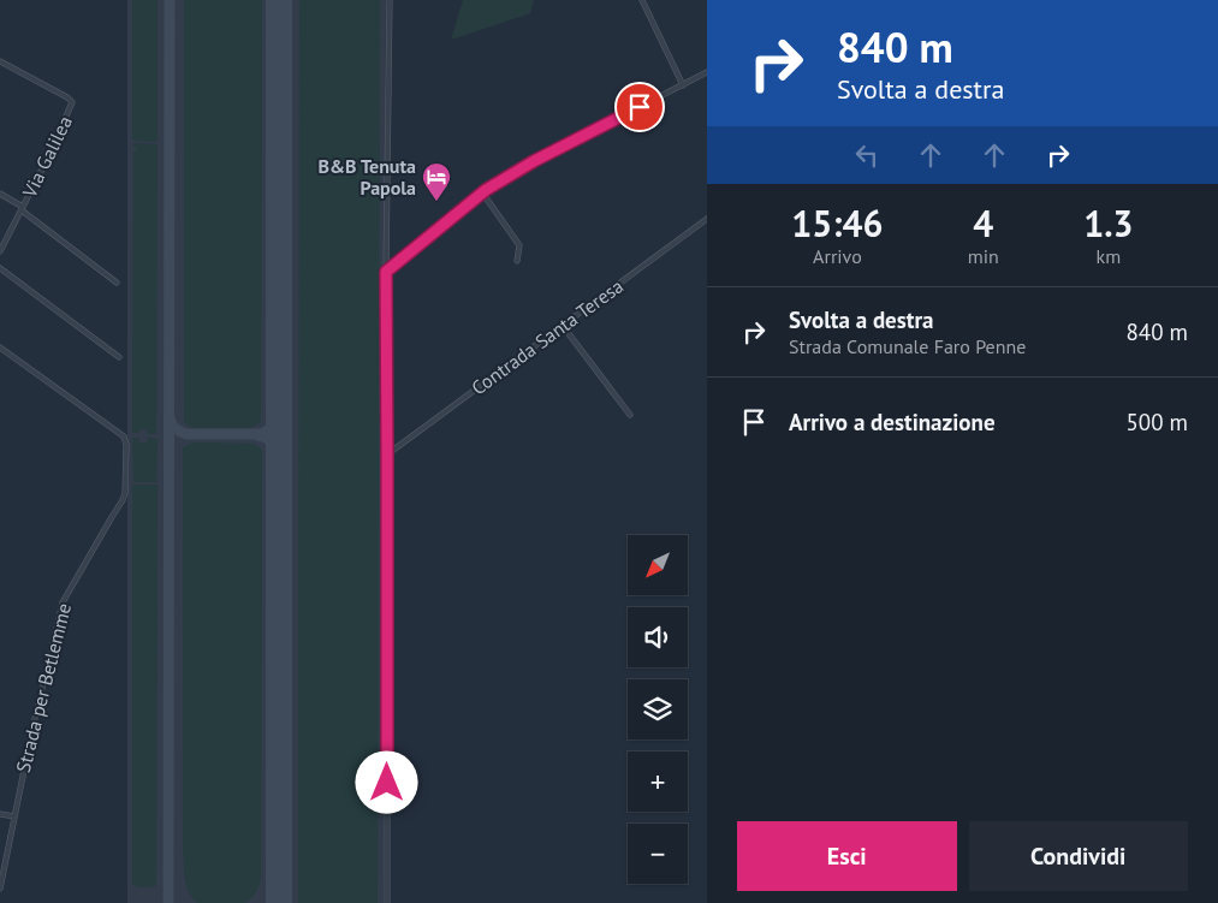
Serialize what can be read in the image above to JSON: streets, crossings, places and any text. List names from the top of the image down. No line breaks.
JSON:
{"streets":{"street":["Via Galilea","Contrada Santa Teresa","Strada per Betlemme"]},"places":{"hotel":["B&B Tenuta Papola"]},"north":"bottom left","page":{"turn":["840 m","Svolta a destra"],"eta":["15:46","Arrivo","4","min","1.3","km"],"list":[{"name":"Svolta a destra","note":"Strada Comunale Faro Penne","value":"840 m"},{"name":"Arrivo a destinazione","value":"500 m"}],"map_buttons":["+","−"],"buttons":["Esci","Condividi"]}}
